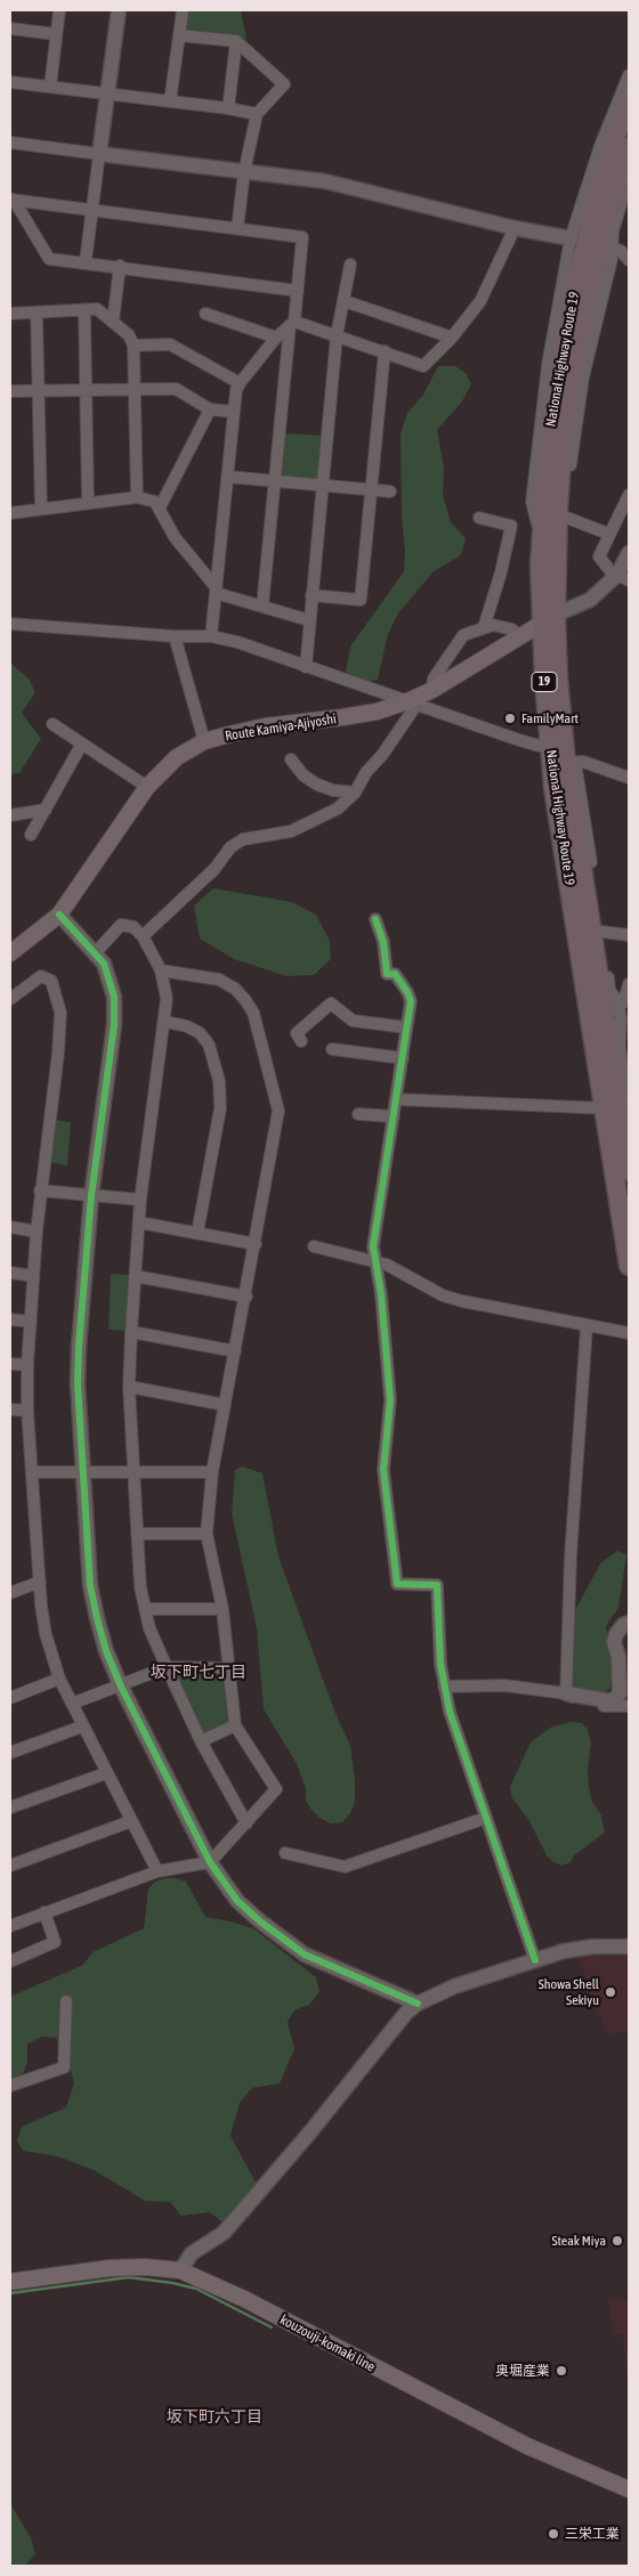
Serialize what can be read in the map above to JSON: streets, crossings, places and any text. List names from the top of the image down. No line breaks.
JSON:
{"streets":{"highway":["National Highway Route 19","19"],"main road":["Route Kamiya-Ajiyoshi","kouzouji-komaki line"]},"crossings":[["National Highway Route 19","Route Kamiya-Ajiyoshi"]],"districts":["坂下町七丁目","坂下町六丁目"],"places":["FamilyMart","Showa Shell Sekiyu","Steak Miya","奥堀産業","三栄工業"]}
